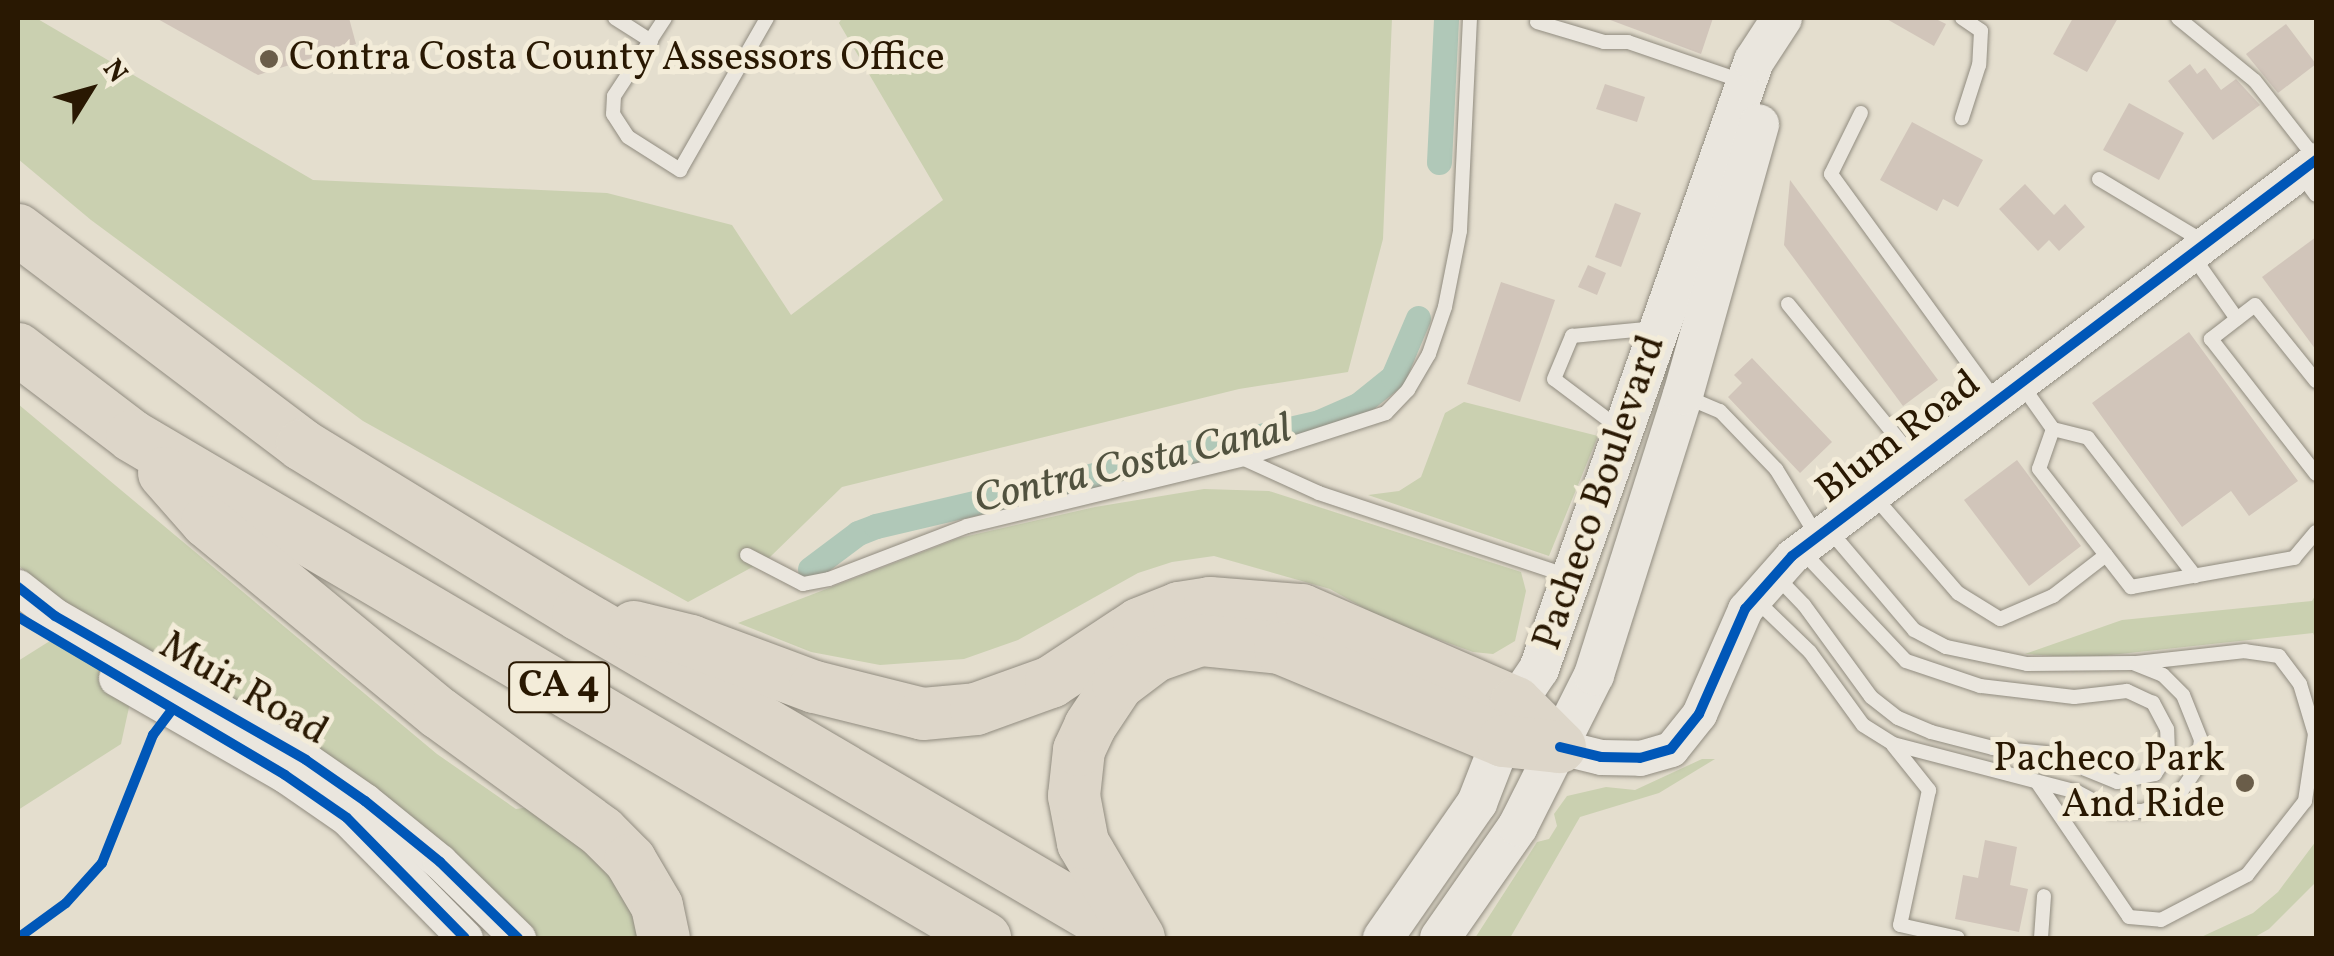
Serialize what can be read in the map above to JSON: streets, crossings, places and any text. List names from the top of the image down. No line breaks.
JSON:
{"streets":{"highway":["CA 4"],"main road":["Pacheco Boulevard"],"street":["Blum Road","Muir Road"]},"crossings":[["Blum Road","Pacheco Boulevard"]],"water":["Contra Costa Canal"],"places":["Contra Costa County Assessors Office","Pacheco Park And Ride"],"north":"top right"}
